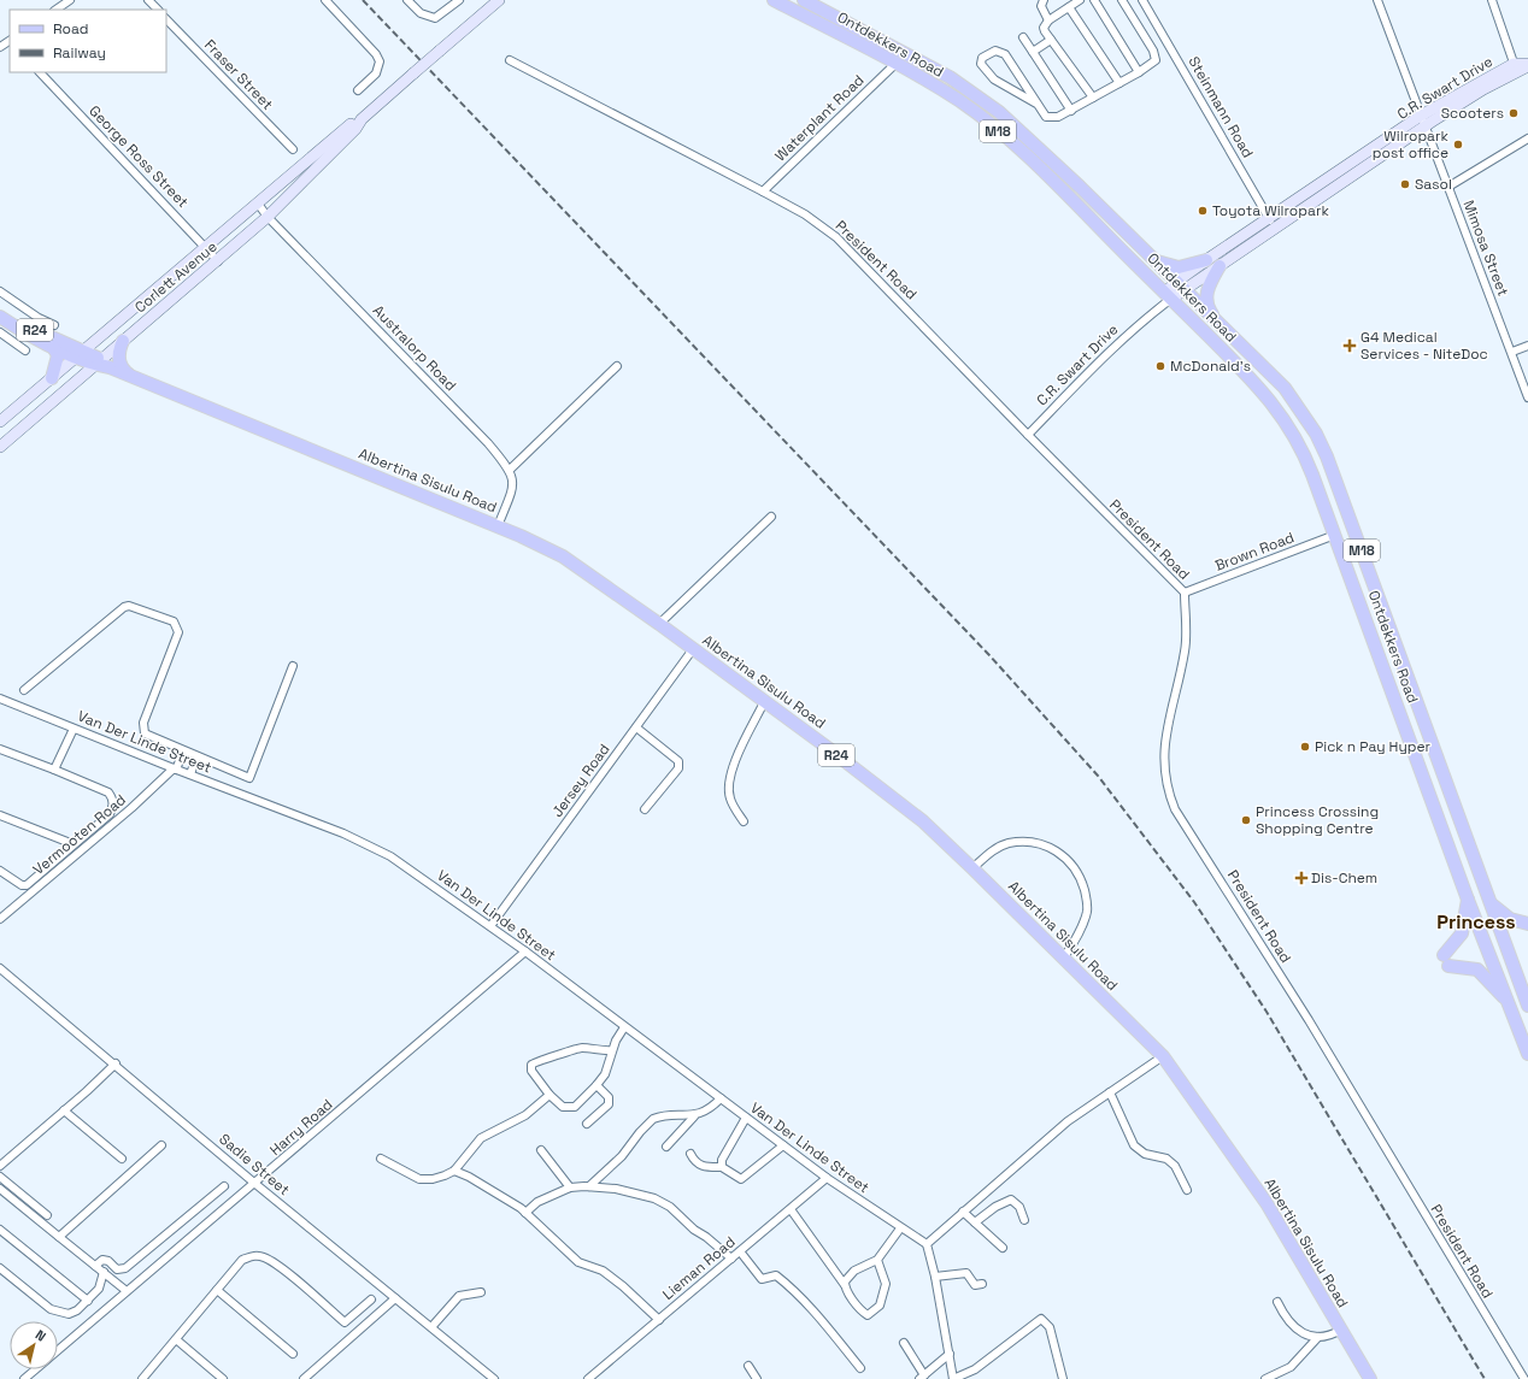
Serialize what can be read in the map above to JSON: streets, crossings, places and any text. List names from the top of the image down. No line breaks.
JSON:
{"streets":{"main road":["Ontdekkers Road","M18","R24","Albertina Sisulu Road"],"street":["Fraser Street","C.R. Swart Drive","Steinmann Road","Waterplant Road","George Ross Street","Mimosa Street","President Road","Corlett Avenue","Australorp Road","Brown Road","Van Der Linde Street","Jersey Road","Vermooten Road","Harry Road","Sadie Street","Lieman Road"]},"crossings":[["Ontdekkers Road","C.R. Swart Drive"],["Ontdekkers Road","Waterplant Road"],["Ontdekkers Road","Brown Road"],["C.R. Swart Drive","Steinmann Road"],["C.R. Swart Drive","Mimosa Street"],["C.R. Swart Drive","President Road"],["Waterplant Road","President Road"],["George Ross Street","Corlett Avenue"],["President Road","Brown Road"],["Corlett Avenue","Australorp Road"],["Corlett Avenue","Albertina Sisulu Road"],["Albertina Sisulu Road","Jersey Road"],["Van Der Linde Street","Jersey Road"],["Van Der Linde Street","Vermooten Road"],["Van Der Linde Street","Harry Road"],["Van Der Linde Street","Lieman Road"],["Harry Road","Sadie Street"]],"districts":["Princess"],"places":{"other":["Scooters","Wilropark post office","Sasol","Toyota Wilropark","McDonald's","Pick n Pay Hyper","Princess Crossing Shopping Centre"],"health":["G4 Medical Services - NiteDoc","Dis-Chem"]},"legend":["Road","Railway"],"north":"top right"}
